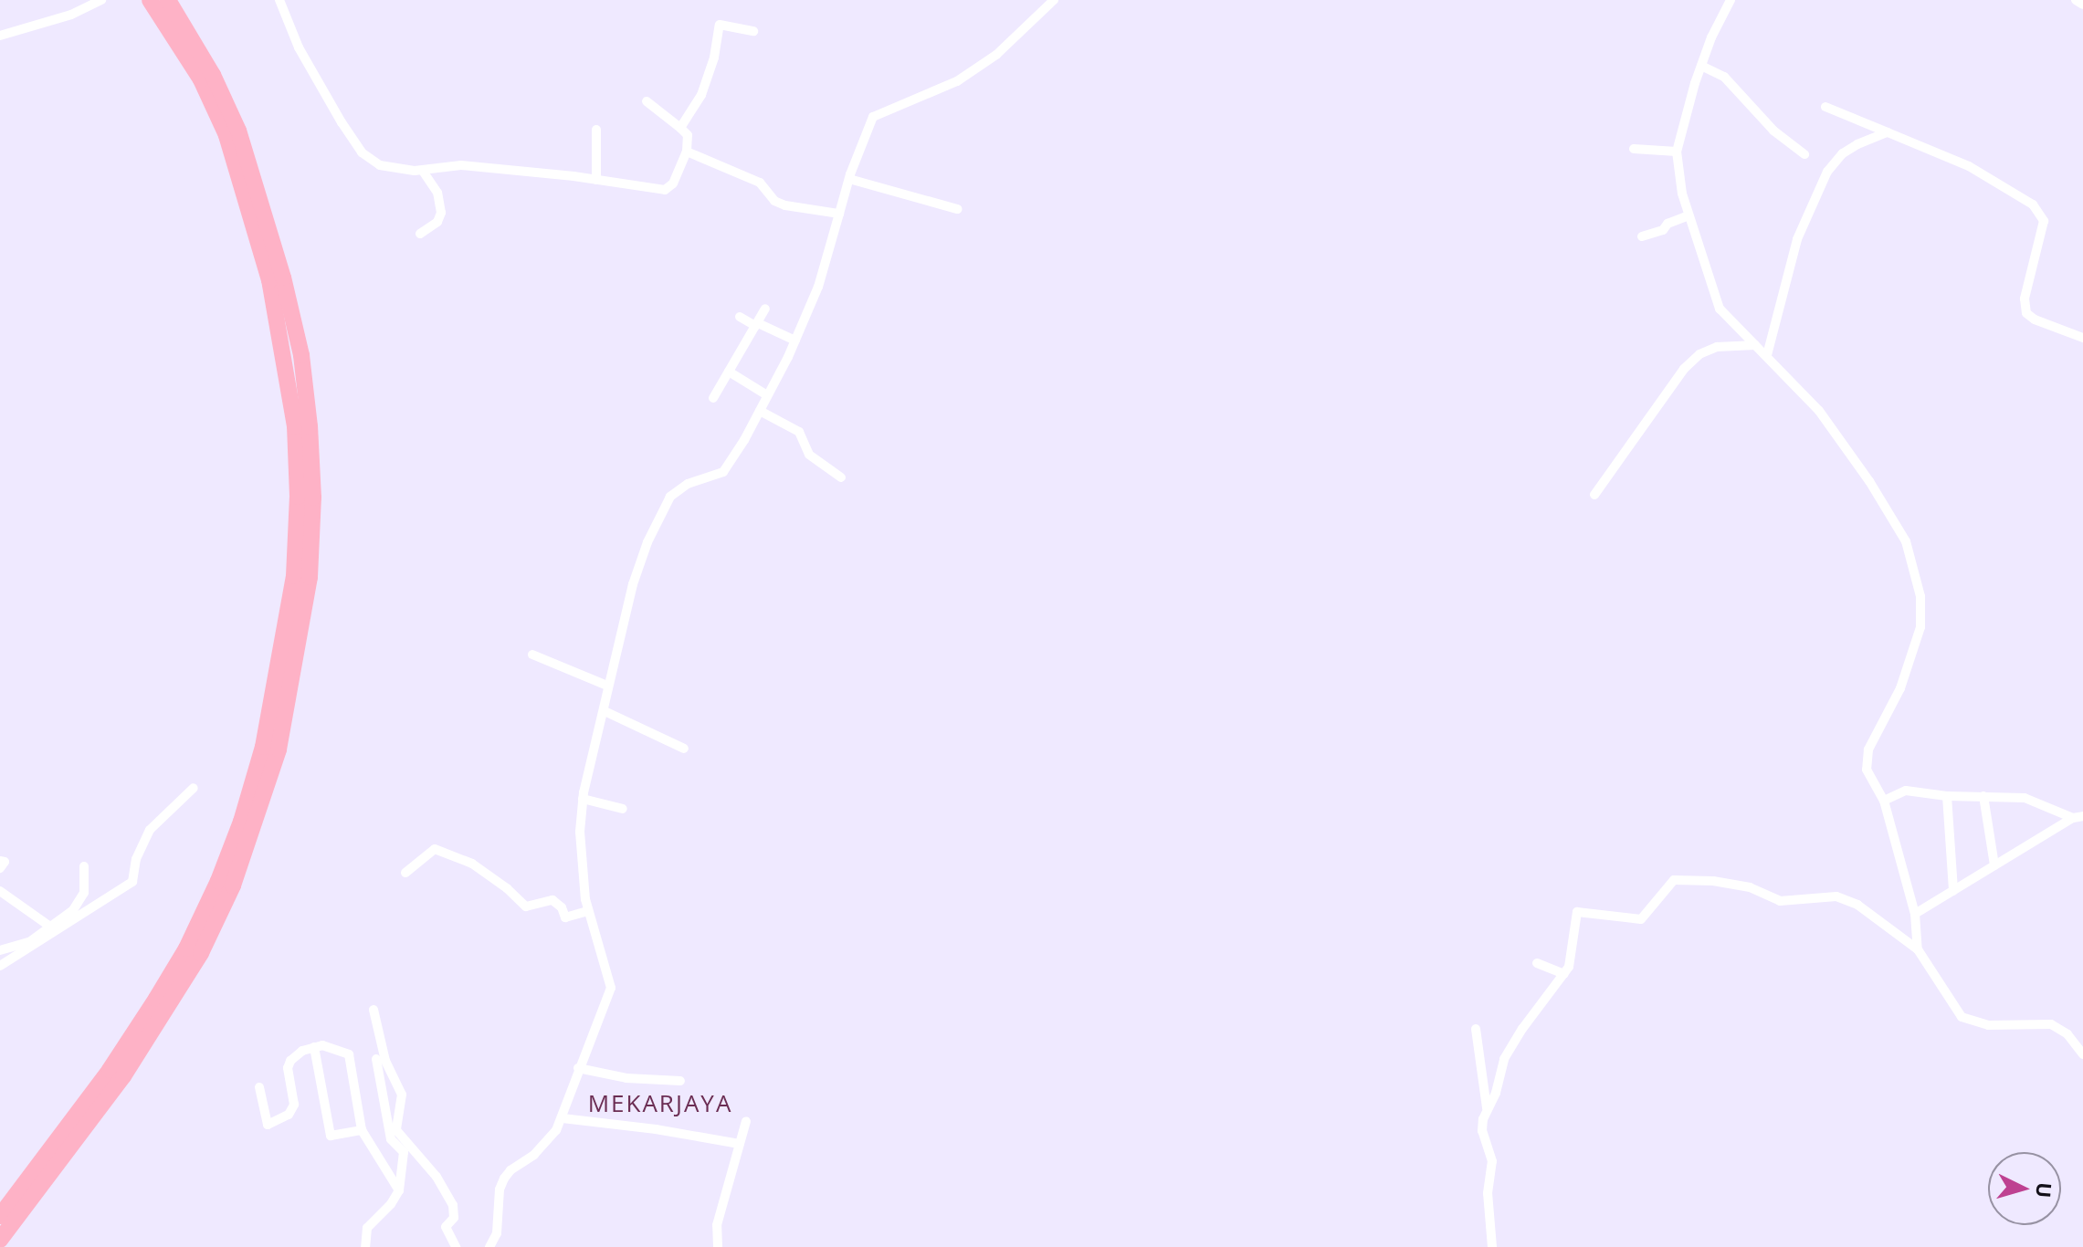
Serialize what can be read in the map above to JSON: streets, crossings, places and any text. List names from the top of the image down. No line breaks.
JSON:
{"districts":["MEKARJAYA"],"north":"right"}
